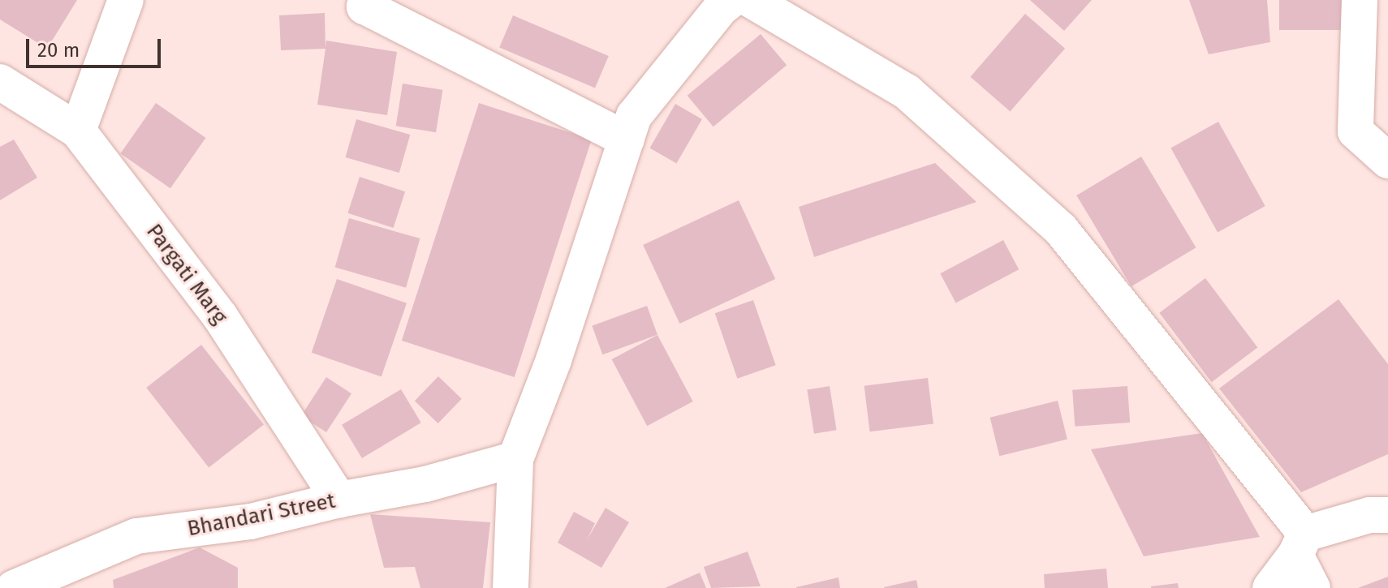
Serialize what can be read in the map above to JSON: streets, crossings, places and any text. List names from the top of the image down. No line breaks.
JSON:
{"streets":{"street":["Pargati Marg","Bhandari Street"]},"crossings":[["Pargati Marg","Bhandari Street"]],"scale_bar":"20 m"}
